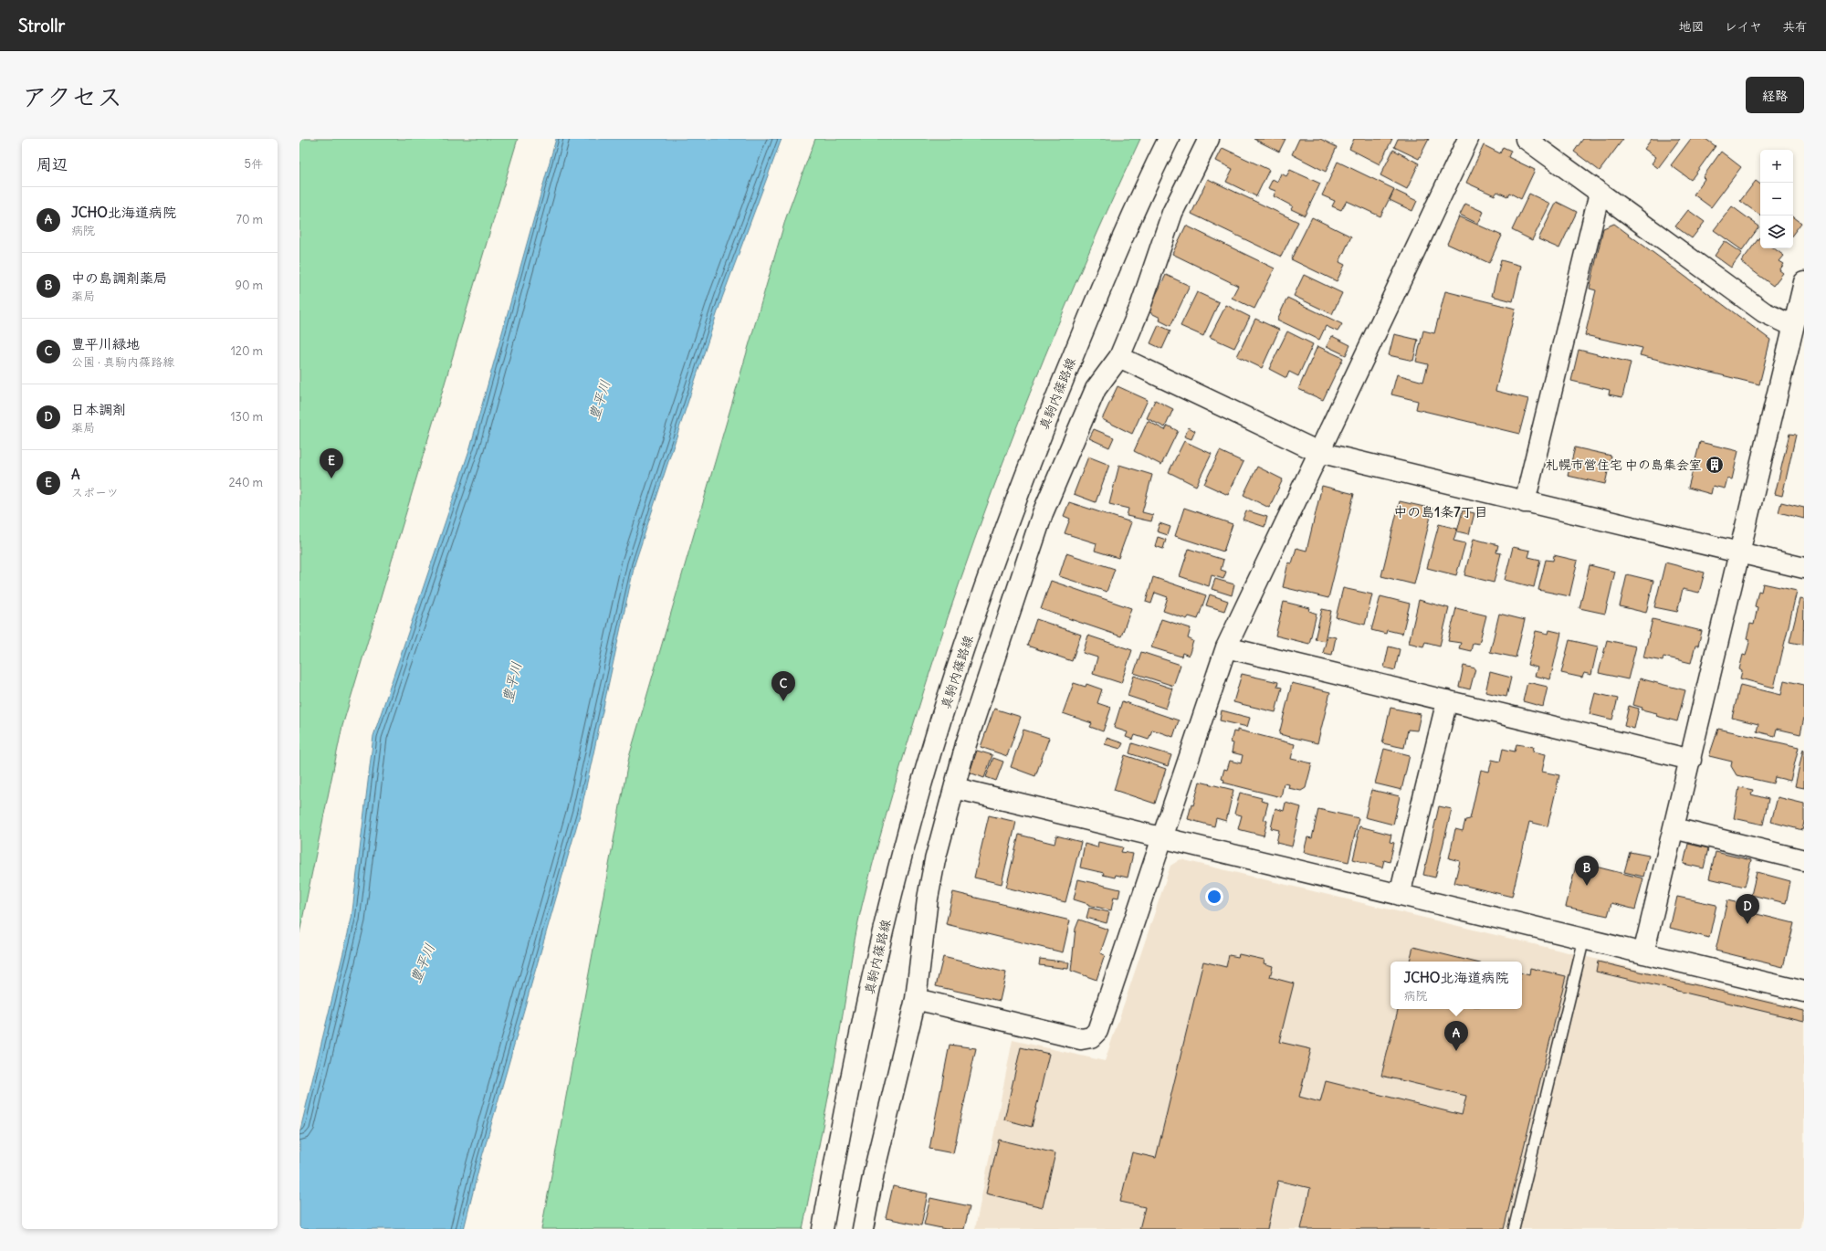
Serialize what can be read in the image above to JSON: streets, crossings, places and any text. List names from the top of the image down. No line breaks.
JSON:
{"streets":{"street":["真駒内篠路線"]},"districts":["中の島1条7丁目"],"water":["豊平川"],"places":{"building":["札幌市営住宅 中の島集会室"]},"page":{"header":"Strollr","nav":["地図","レイヤ","共有"],"title":"アクセス","buttons":"経路","heading":["周辺","5件"],"map_buttons":["+","−"],"list":[{"mark":"A","name":"JCHO北海道病院","note":"病院","value":"70 m"},{"mark":"B","name":"中の島調剤薬局","note":"薬局","value":"90 m"},{"mark":"C","name":"豊平川緑地","note":"公園 · 真駒内篠路線","value":"120 m"},{"mark":"D","name":"日本調剤","note":"薬局","value":"130 m"},{"mark":"E","name":"A","note":"スポーツ","value":"240 m"}],"pins":["E","C","B","D","A"],"popup":["JCHO北海道病院","病院"]}}
